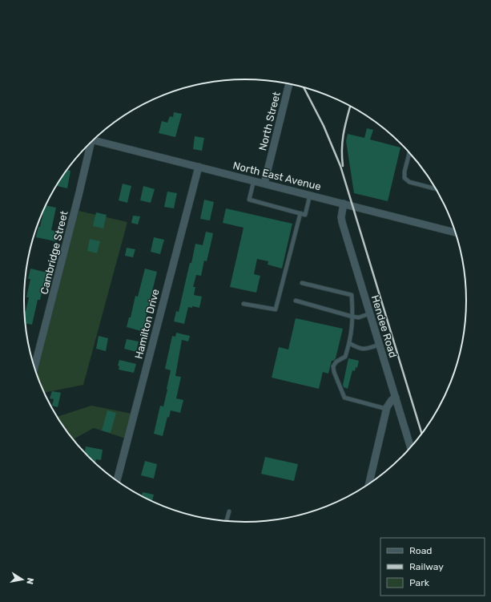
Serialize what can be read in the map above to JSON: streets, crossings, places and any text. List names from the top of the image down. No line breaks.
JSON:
{"streets":{"street":["North Street","North East Avenue","Cambridge Street","Hamilton Drive","Hendee Road"]},"crossings":[["North Street","North East Avenue"],["North East Avenue","Hamilton Drive"],["North East Avenue","Hendee Road"]],"legend":["Road","Railway","Park"],"north":"right"}
